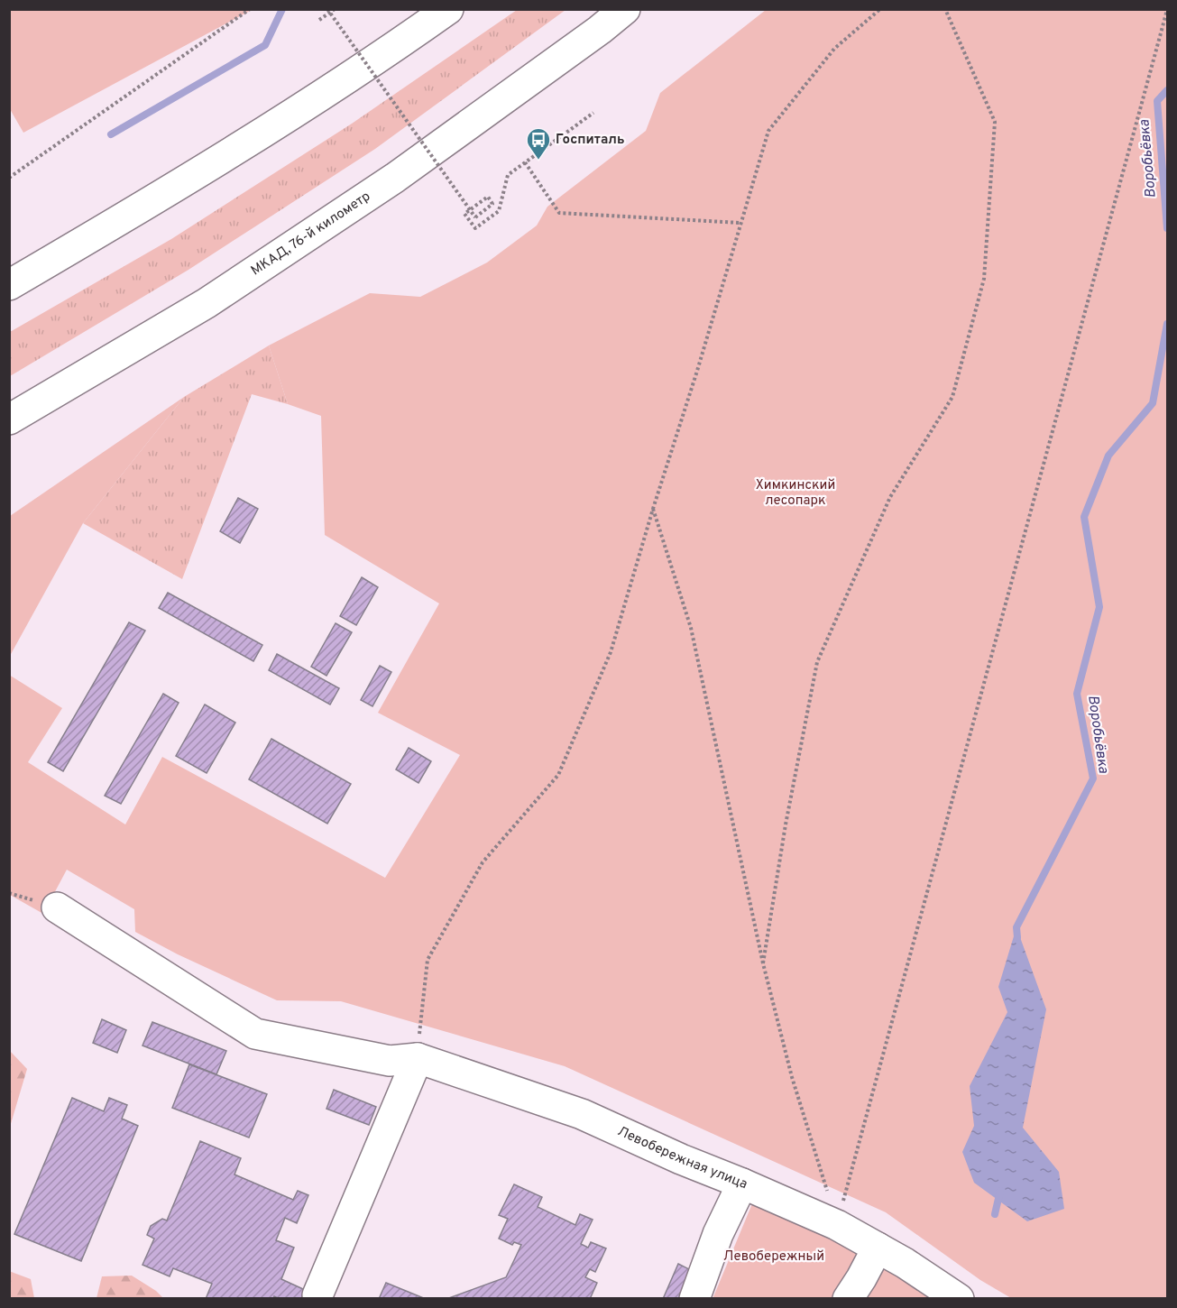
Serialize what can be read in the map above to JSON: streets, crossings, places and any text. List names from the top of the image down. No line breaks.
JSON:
{"streets":{"main road":["МКАД, 76-й километр","Левобережная улица"]},"water":["Воробьёвка"],"parks":["Химкинский лесопарк","Левобережный"],"places":{"bus stop":["Госпиталь"]}}
